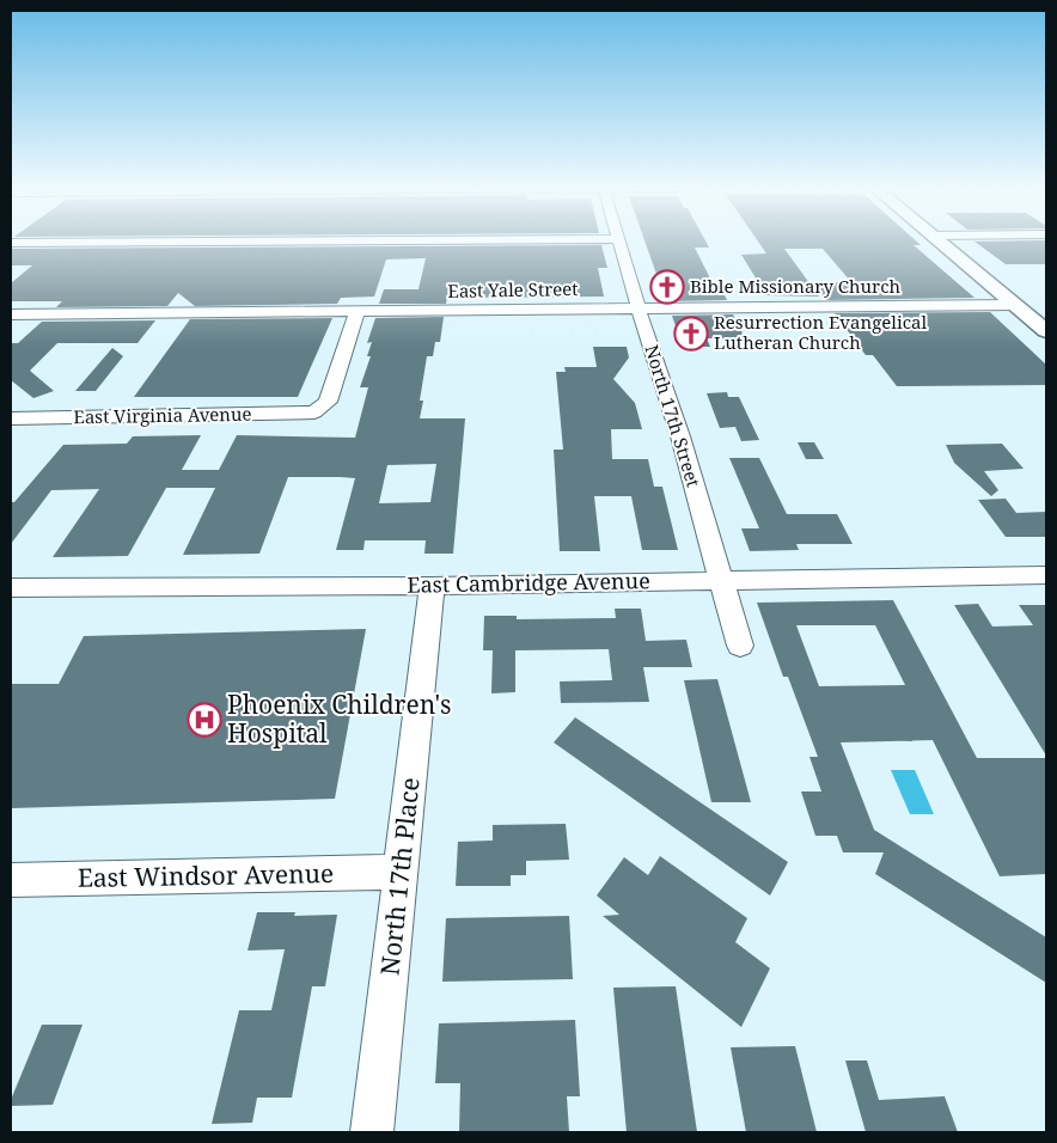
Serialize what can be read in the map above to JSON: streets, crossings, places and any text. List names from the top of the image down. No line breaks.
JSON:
{"streets":{"street":["East Yale Street","East Virginia Avenue","North 17th Street","East Cambridge Avenue","East Windsor Avenue","North 17th Place"]},"crossings":[["East Yale Street","East Virginia Avenue"],["East Yale Street","North 17th Street"],["North 17th Street","East Cambridge Avenue"],["East Cambridge Avenue","North 17th Place"],["East Windsor Avenue","North 17th Place"]],"places":{"church":["Bible Missionary Church","Resurrection Evangelical Lutheran Church"],"hospital":["Phoenix Children's Hospital"]}}
